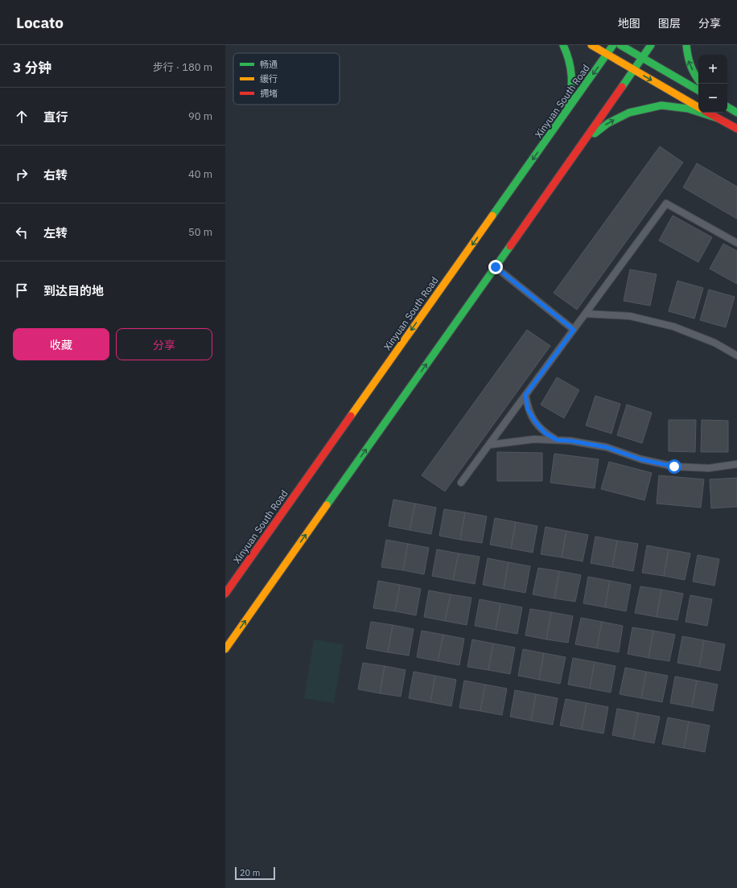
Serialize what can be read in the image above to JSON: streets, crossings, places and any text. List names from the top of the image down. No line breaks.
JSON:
{"streets":{"main road":["Xinyuan South Road"]},"legend":["畅通","缓行","拥堵"],"scale_bar":"20 m","page":{"header":"Locato","nav":["地图","图层","分享"],"heading":["3 分钟","步行 · 180 m"],"map_buttons":["+","−"],"list":[["直行","90 m"],["右转","40 m"],["左转","50 m"],"到达目的地"],"buttons":["收藏","分享"],"scale":"20 m"}}
